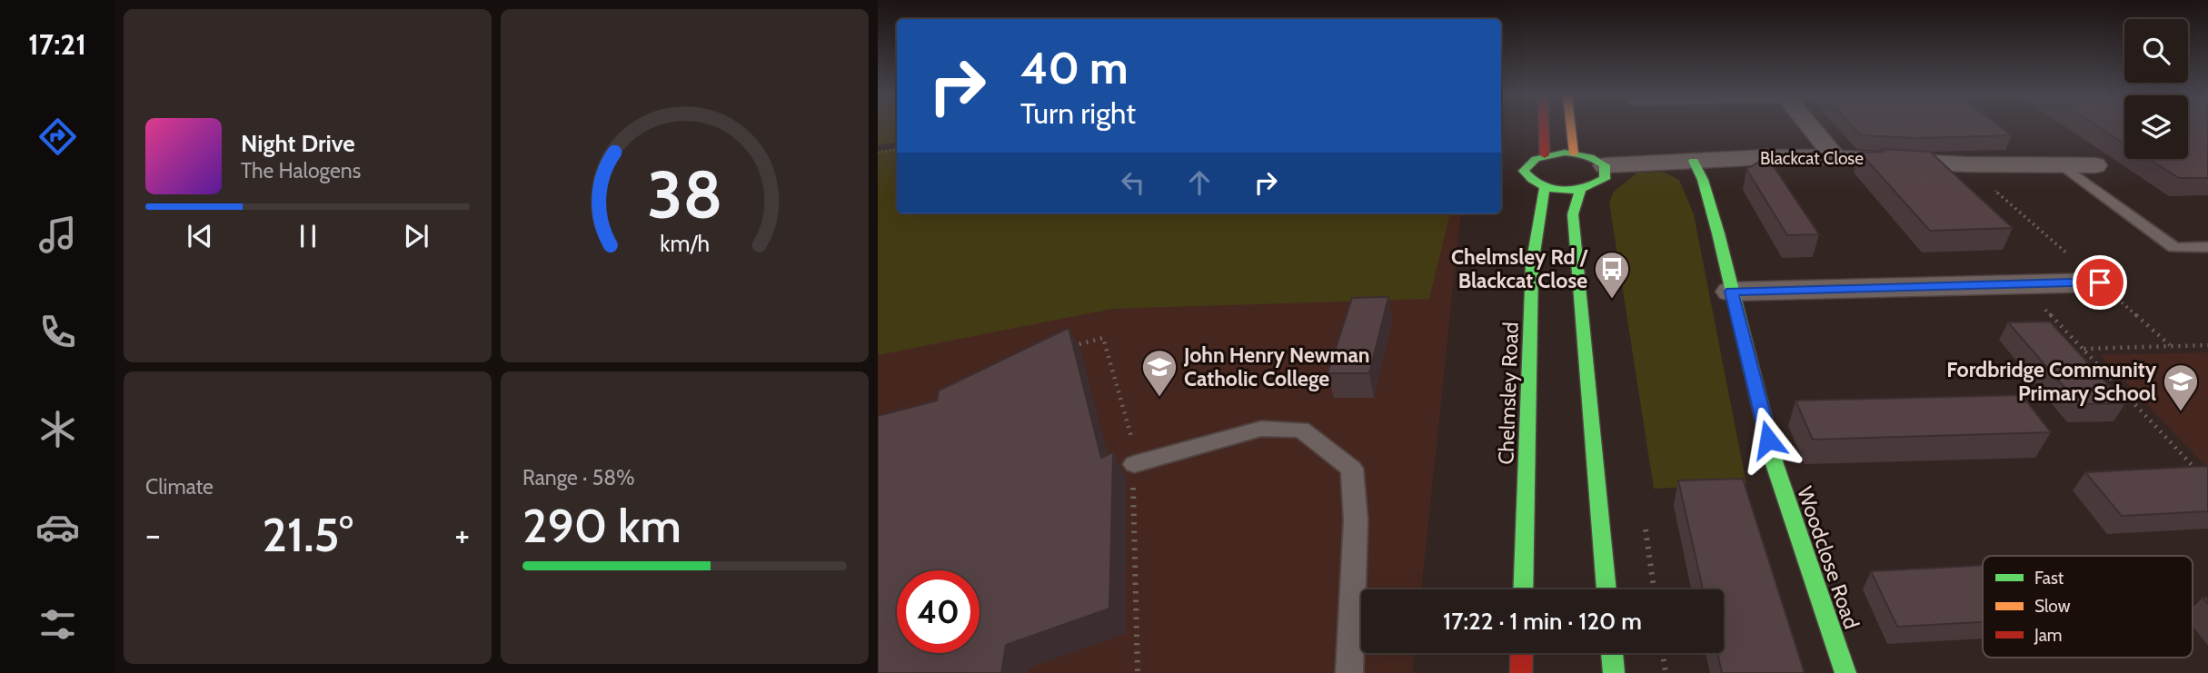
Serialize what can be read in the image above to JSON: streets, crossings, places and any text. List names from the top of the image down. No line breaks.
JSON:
{"streets":{"street":["Blackcat Close","Chelmsley Road","Woodclose Road"]},"crossings":[["Blackcat Close","Woodclose Road"]],"places":{"bus stop":["Chelmsley Rd / Blackcat Close"],"school or university":["John Henry Newman Catholic College","Fordbridge Community Primary School"]},"legend":["Fast","Slow","Jam"],"page":{"tabs":"17:21","turn":["40 m","Turn right"],"song":["Night Drive","The Halogens"],"tile":["Climate",["Range · 58%","290 km"]],"heat":["−","21.5°","+"],"limit":"40","trip":"17:22 · 1 min · 120 m","gauge":["38","km/h"]}}
